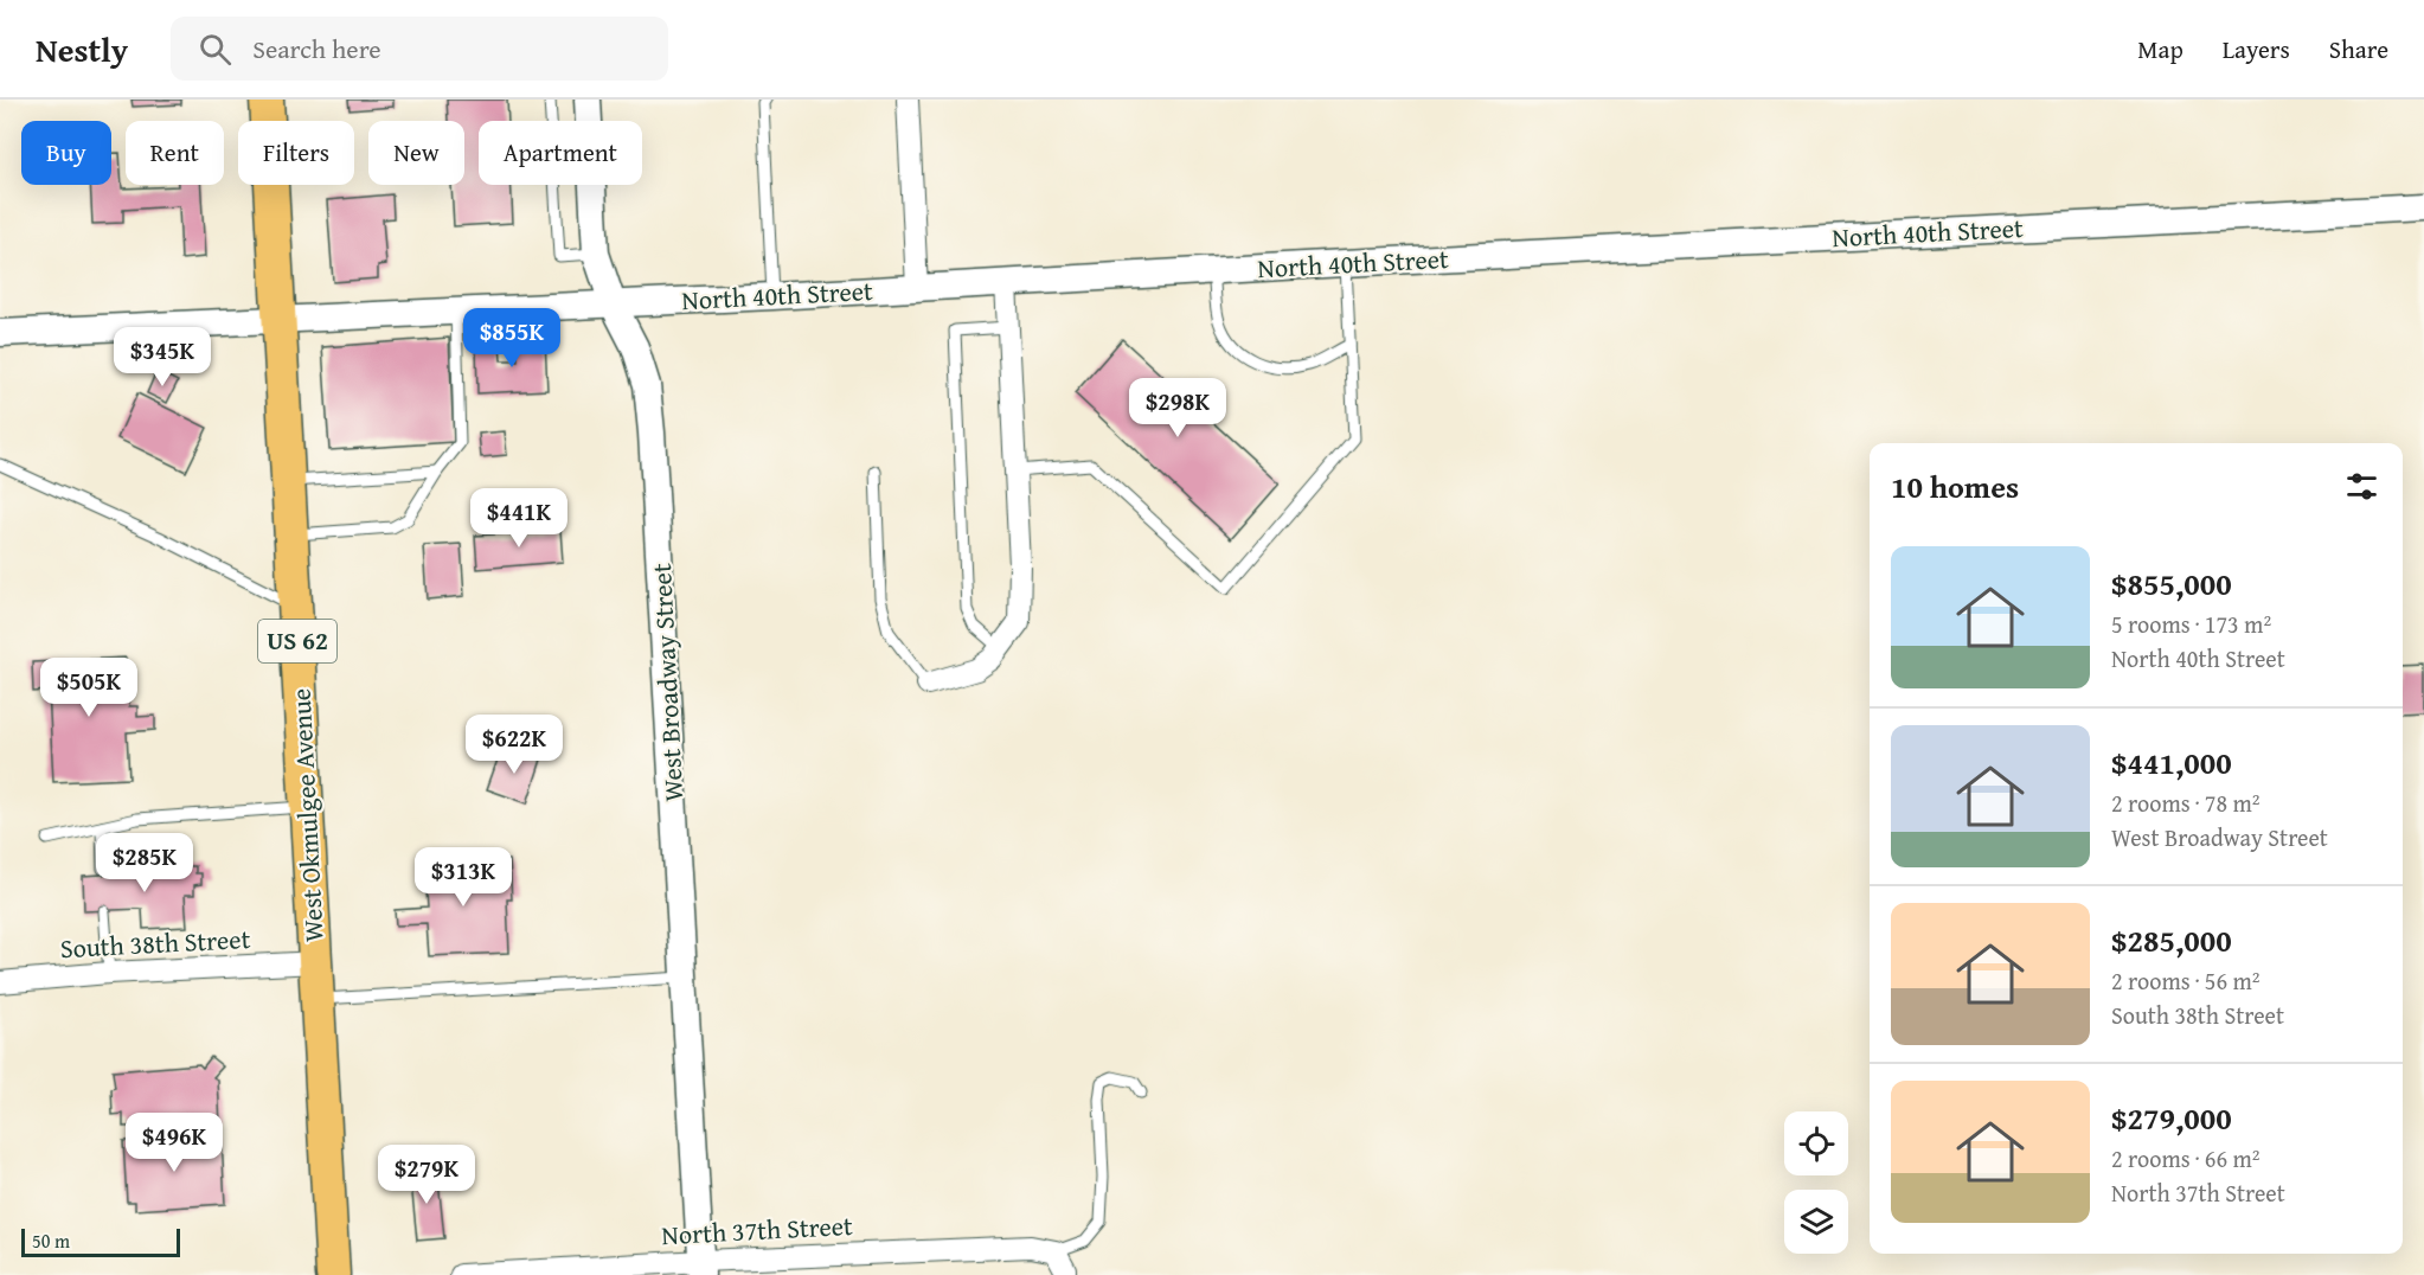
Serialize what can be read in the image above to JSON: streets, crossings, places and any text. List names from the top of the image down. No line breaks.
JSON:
{"streets":{"main road":["US 62","West Okmulgee Avenue"],"street":["North 40th Street","West Broadway Street","South 38th Street","North 37th Street"]},"crossings":[["North 40th Street","West Broadway Street"],["North 40th Street","West Okmulgee Avenue"],["West Broadway Street","North 37th Street"],["West Okmulgee Avenue","South 38th Street"]],"scale_bar":"50 m","page":{"header":"Nestly","search":"Search here","nav":["Map","Layers","Share"],"chip":["Buy","Rent","Filters","New","Apartment"],"price":["$855K","$345K","$298K","$441K","$505K","$622K","$285K","$313K","$496K","$279K"],"heading":"10 homes","list":[{"name":"$855,000","note":"5 rooms · 173 m² · North 40th Street"},{"name":"$441,000","note":"2 rooms · 78 m² · West Broadway Street"},{"name":"$285,000","note":"2 rooms · 56 m² · South 38th Street"},{"name":"$279,000","note":"2 rooms · 66 m² · North 37th Street"}],"scale":"50 m"}}
